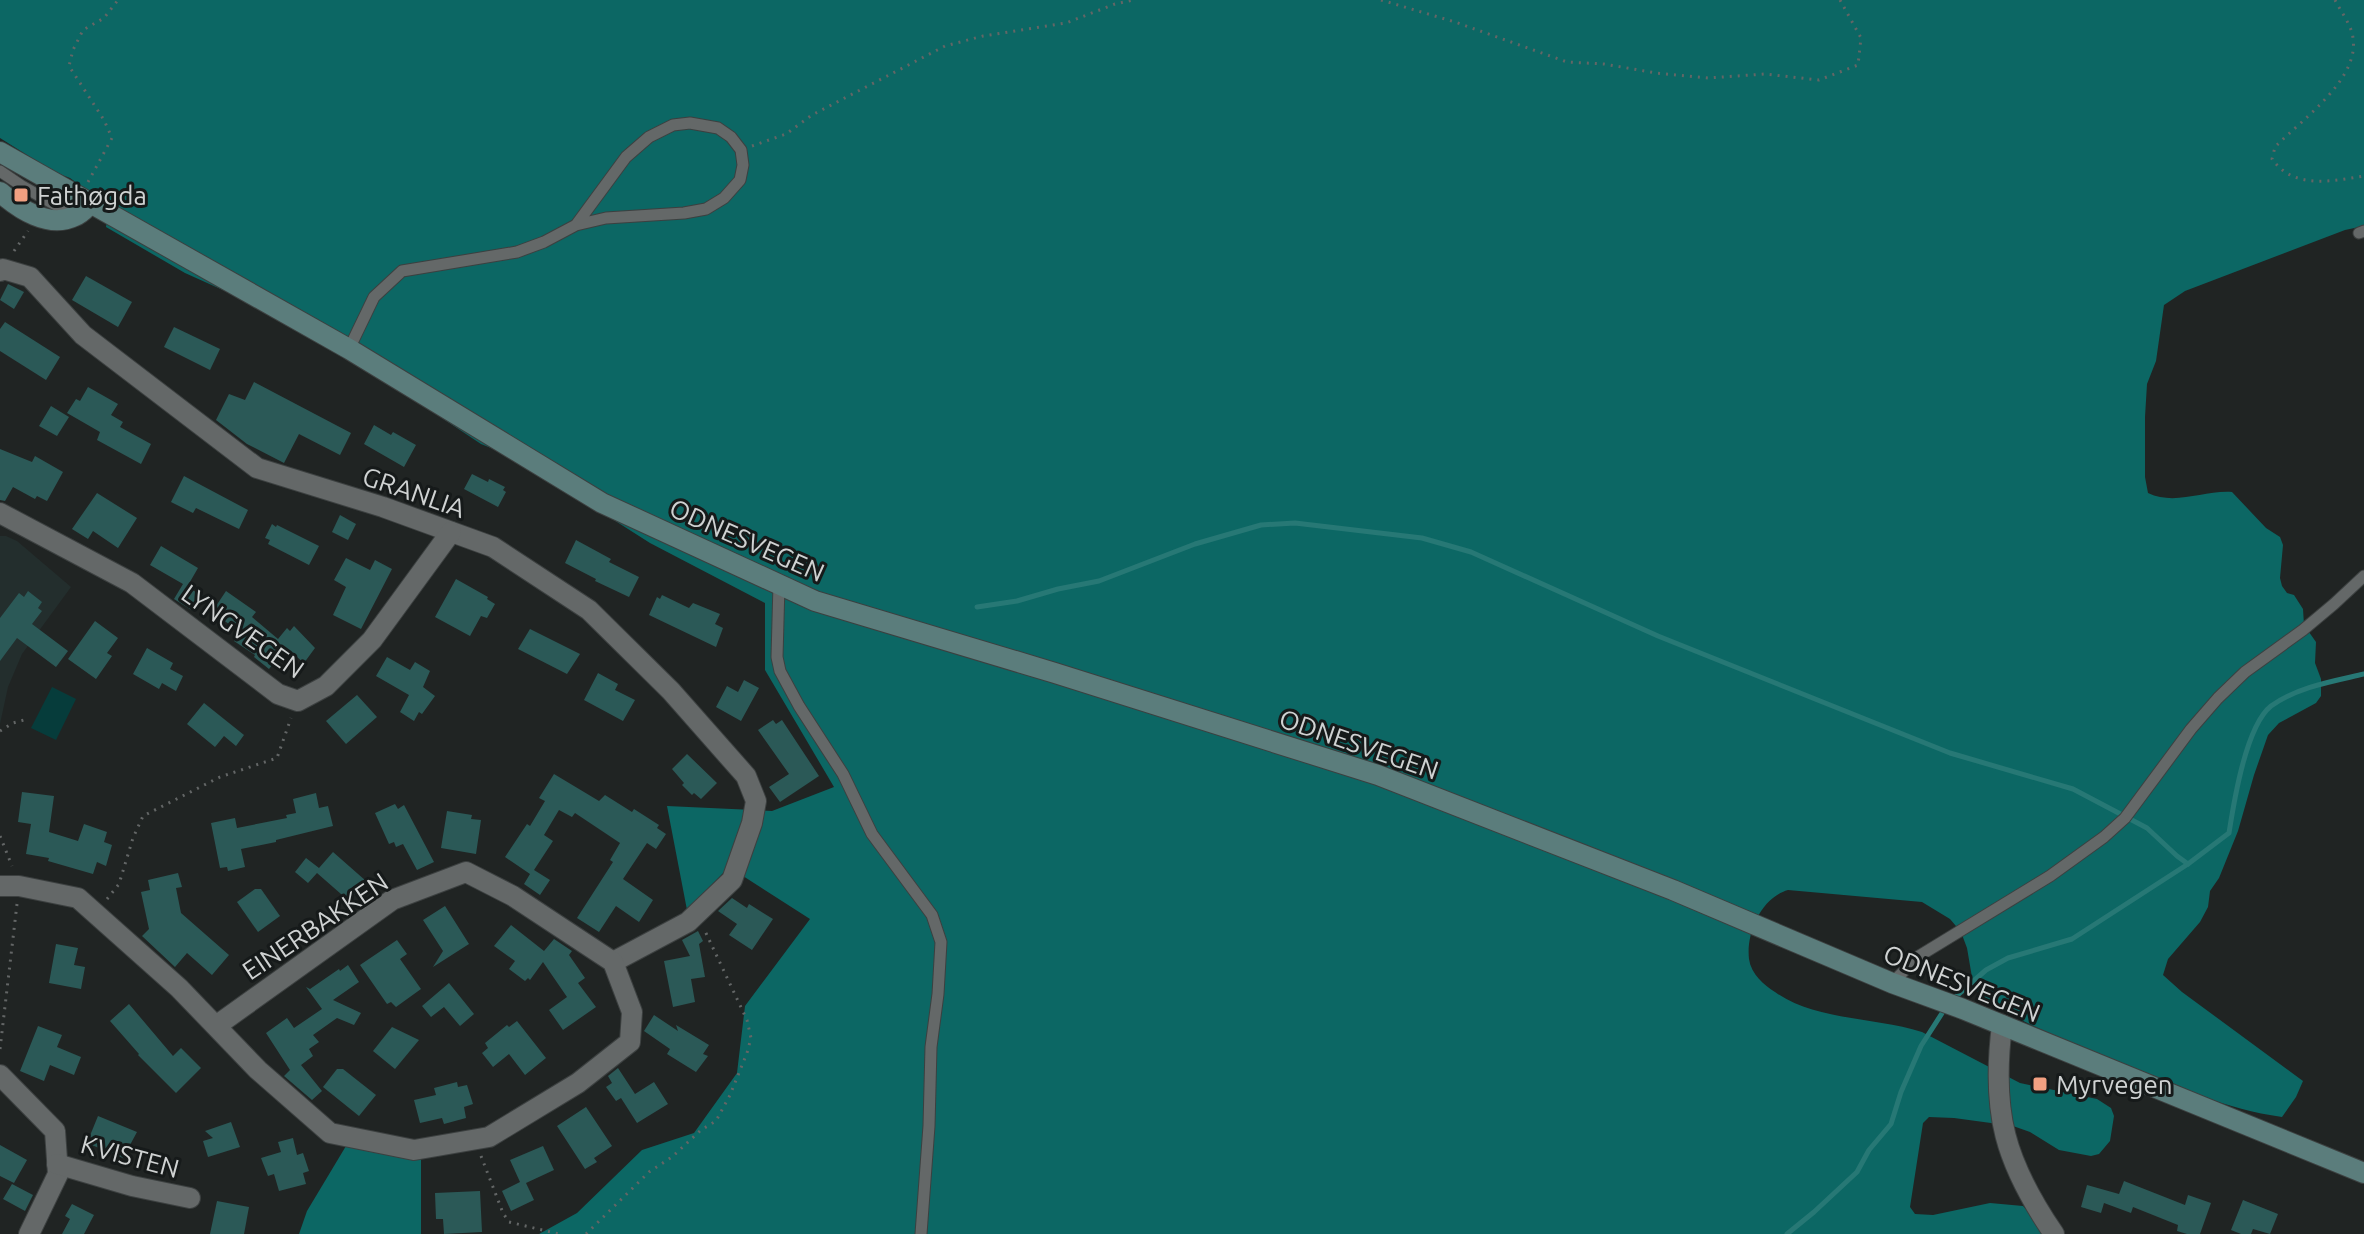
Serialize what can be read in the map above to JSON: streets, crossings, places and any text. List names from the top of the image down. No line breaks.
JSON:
{"streets":{"main road":["ODNESVEGEN"],"street":["GRANLIA","LYNGVEGEN","EINERBAKKEN","KVISTEN"]},"crossings":[["GRANLIA","LYNGVEGEN"]],"places":{"transit":["Fathøgda","Myrvegen"]}}
